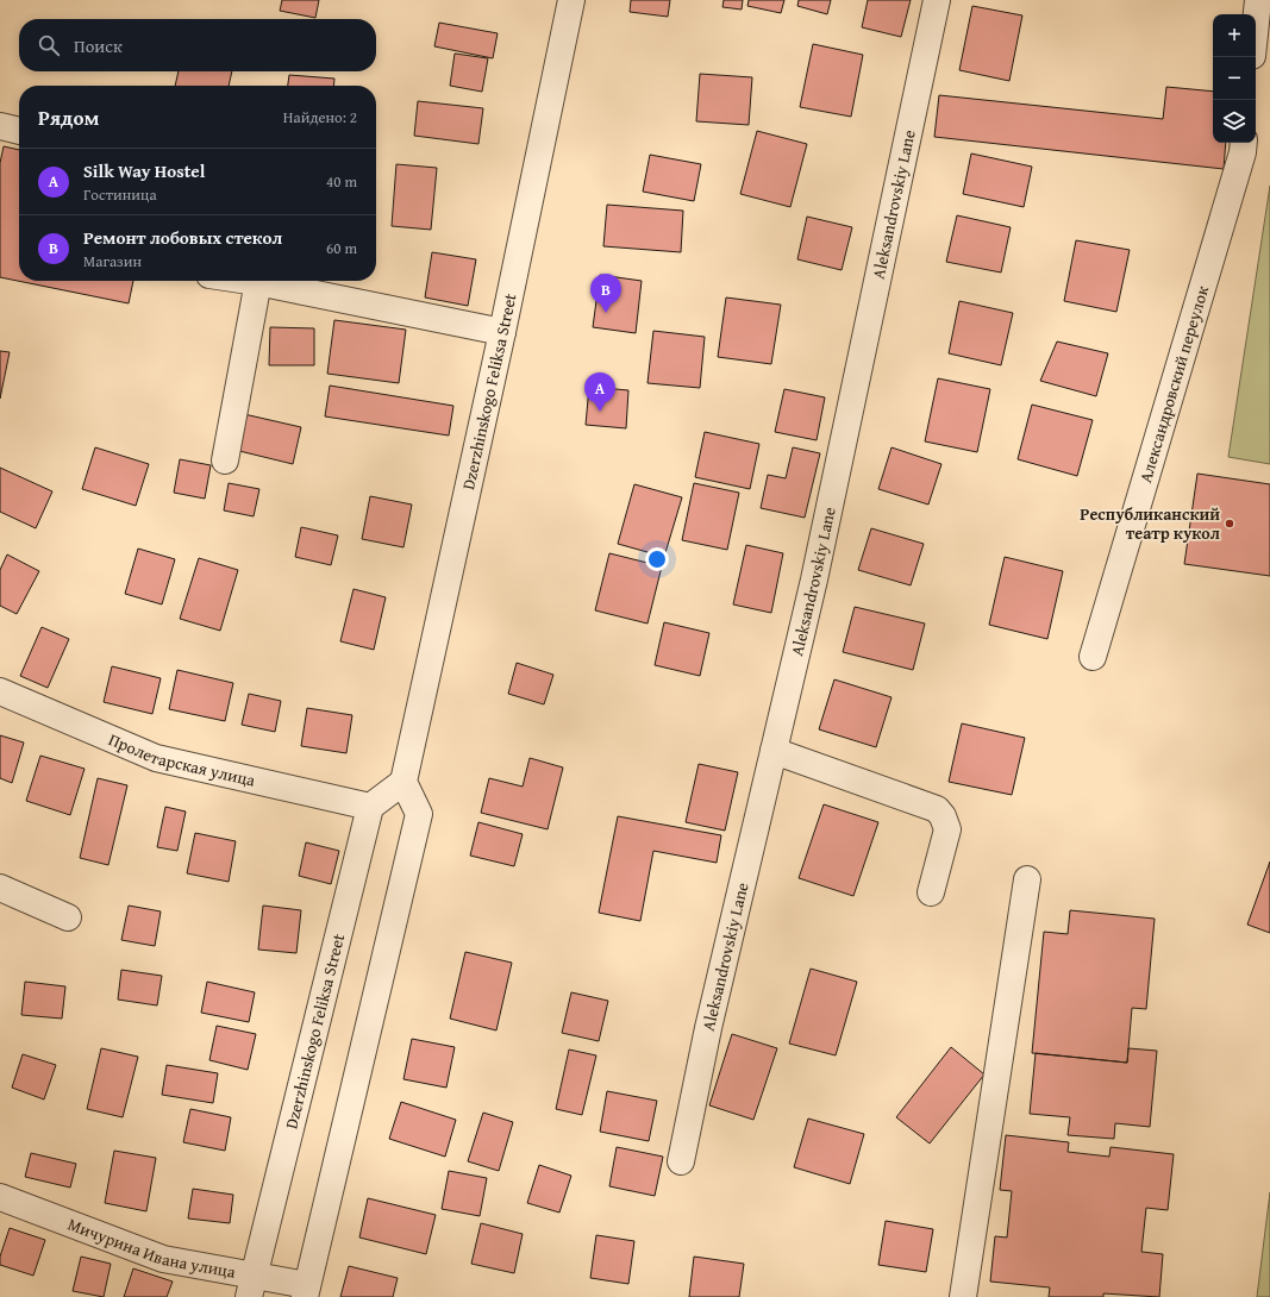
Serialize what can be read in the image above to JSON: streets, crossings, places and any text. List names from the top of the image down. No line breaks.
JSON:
{"streets":{"street":["Aleksandrovskiy Lane","Александровский переулок","Dzerzhinskogo Feliksa Street","Пролетарская улица","Мичурина Ивана улица"]},"crossings":[["Dzerzhinskogo Feliksa Street","Пролетарская улица"],["Dzerzhinskogo Feliksa Street","Мичурина Ивана улица"]],"places":["Республиканский театр кукол"],"page":{"map_buttons":["+","−"],"search":"Поиск","heading":["Рядом","Найдено: 2"],"list":[{"mark":"A","name":"Silk Way Hostel","note":"Гостиница","value":"40 m"},{"mark":"B","name":"Ремонт лобовых стекол","note":"Магазин","value":"60 m"}],"pins":["B","A"]}}
